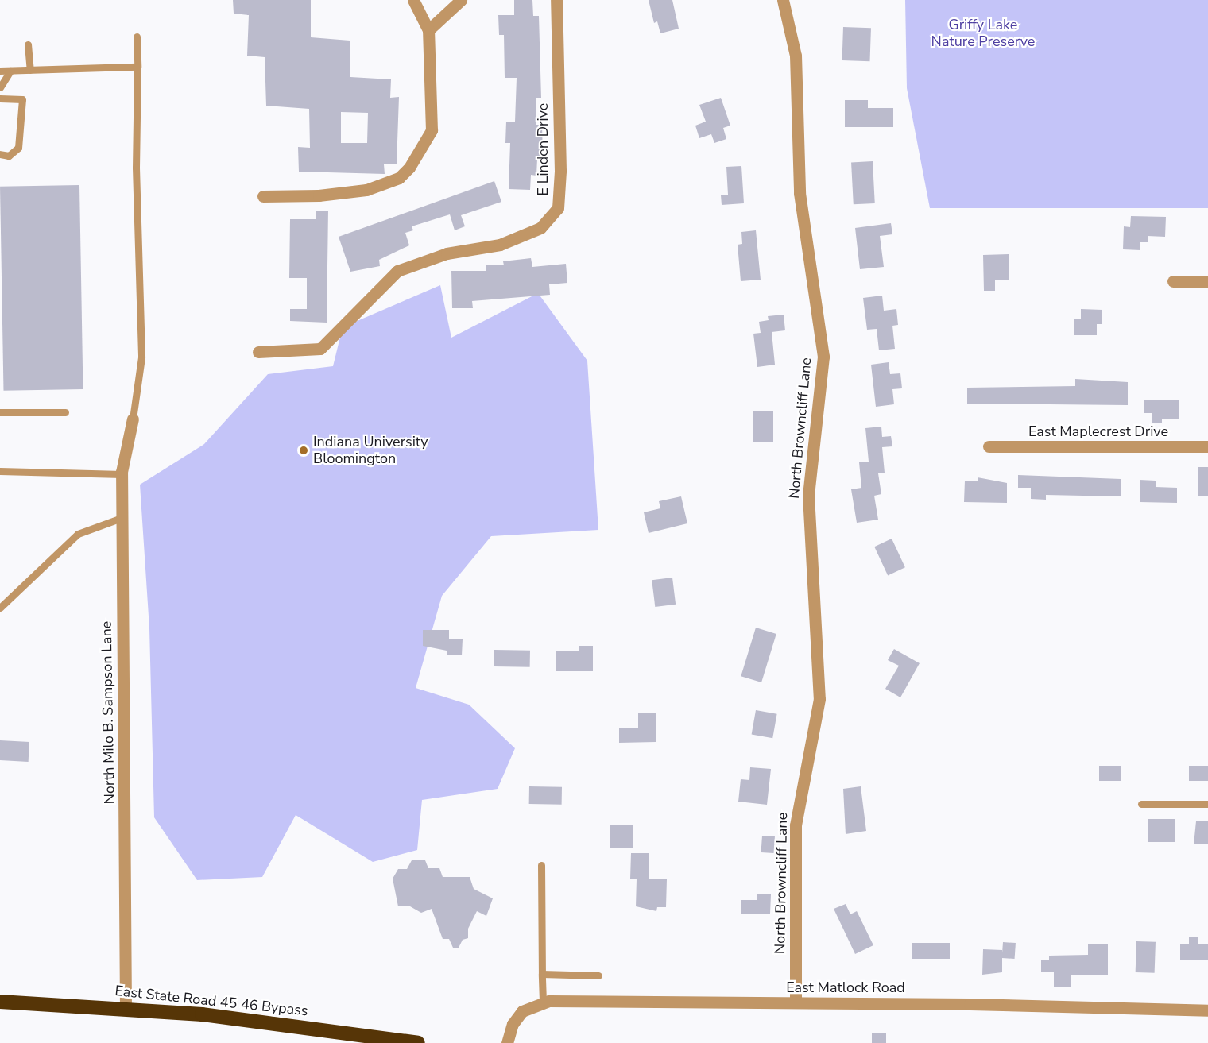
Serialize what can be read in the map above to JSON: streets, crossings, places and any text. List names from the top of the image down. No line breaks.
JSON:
{"streets":{"highway":["East State Road 45 46 Bypass"],"street":["E Linden Drive","North Browncliff Lane","East Maplecrest Drive","North Milo B. Sampson Lane","East Matlock Road"]},"crossings":[["North Browncliff Lane","East Matlock Road"],["North Milo B. Sampson Lane","East State Road 45 46 Bypass"]],"parks":["Griffy Lake Nature Preserve"],"places":["Indiana University Bloomington"]}
